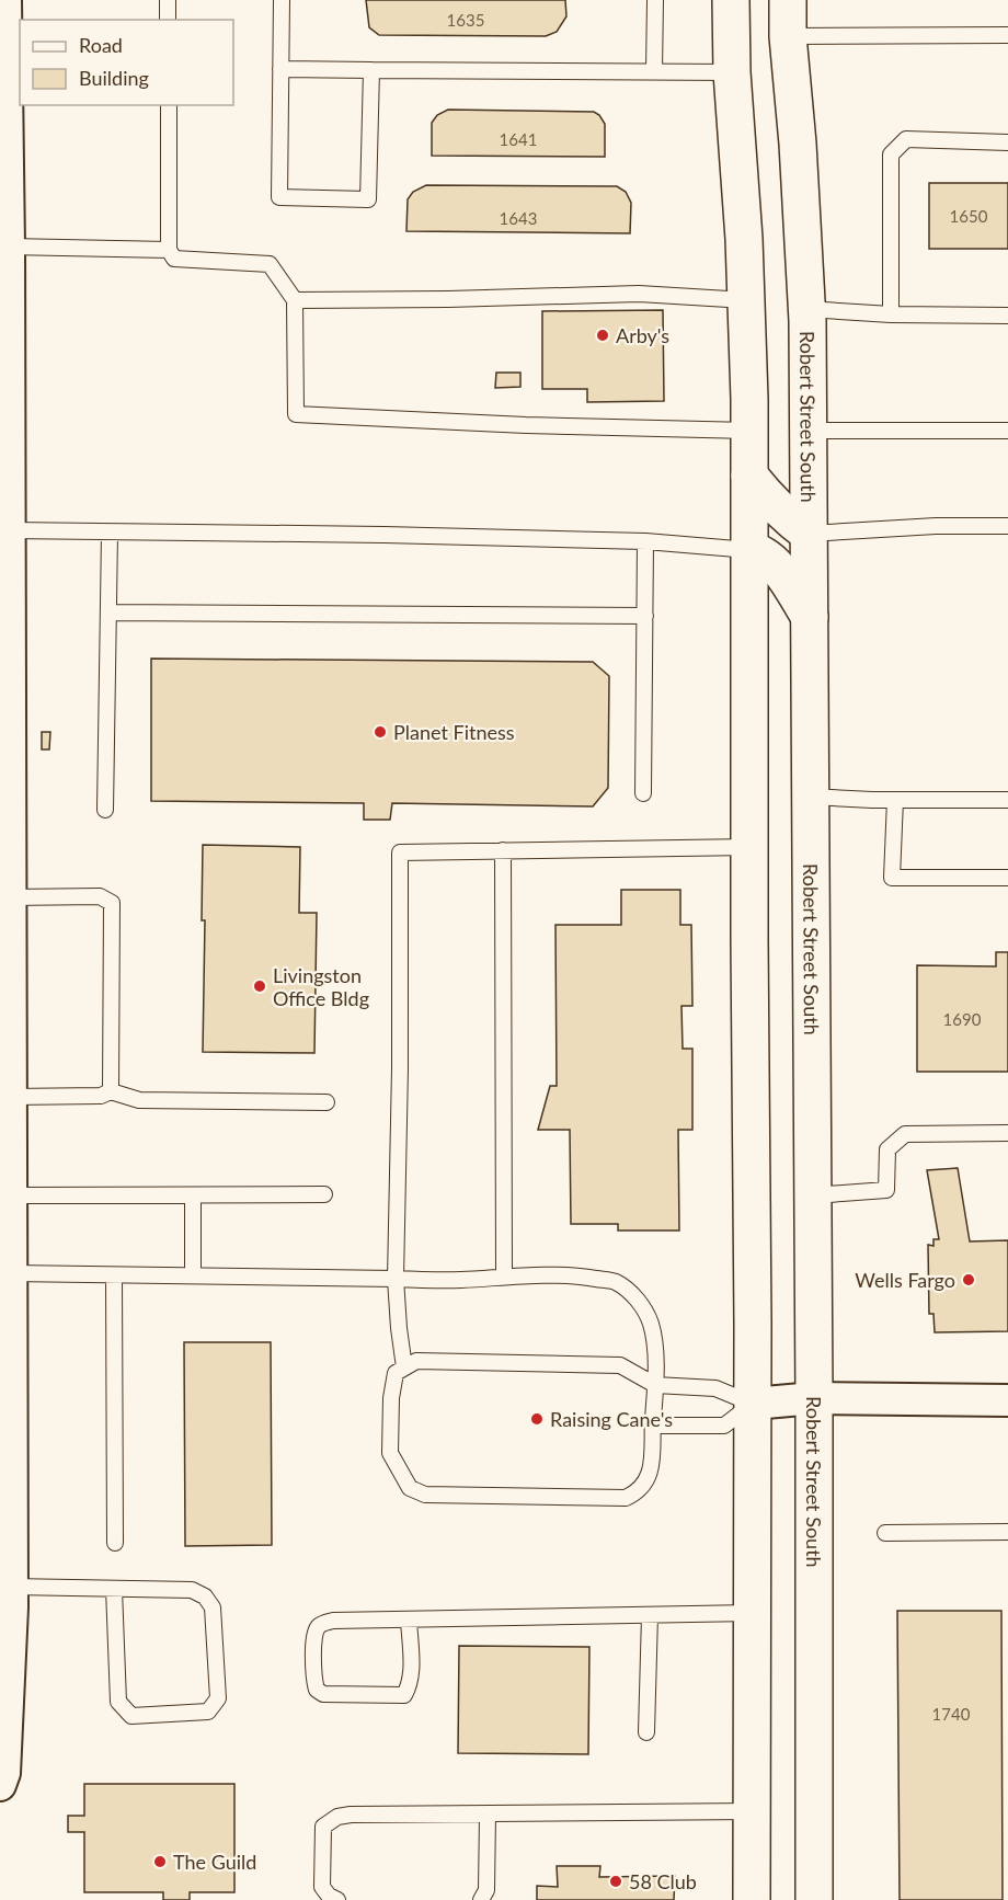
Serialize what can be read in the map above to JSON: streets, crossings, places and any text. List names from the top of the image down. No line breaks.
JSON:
{"streets":{"main road":["Robert Street South"]},"places":["Arby's","Planet Fitness","Livingston Office Bldg","Wells Fargo","Raising Cane's","The Guild","58 Club"],"house_numbers":["1635","1641","1650","1643","1690","1740"],"legend":["Road","Building"]}
